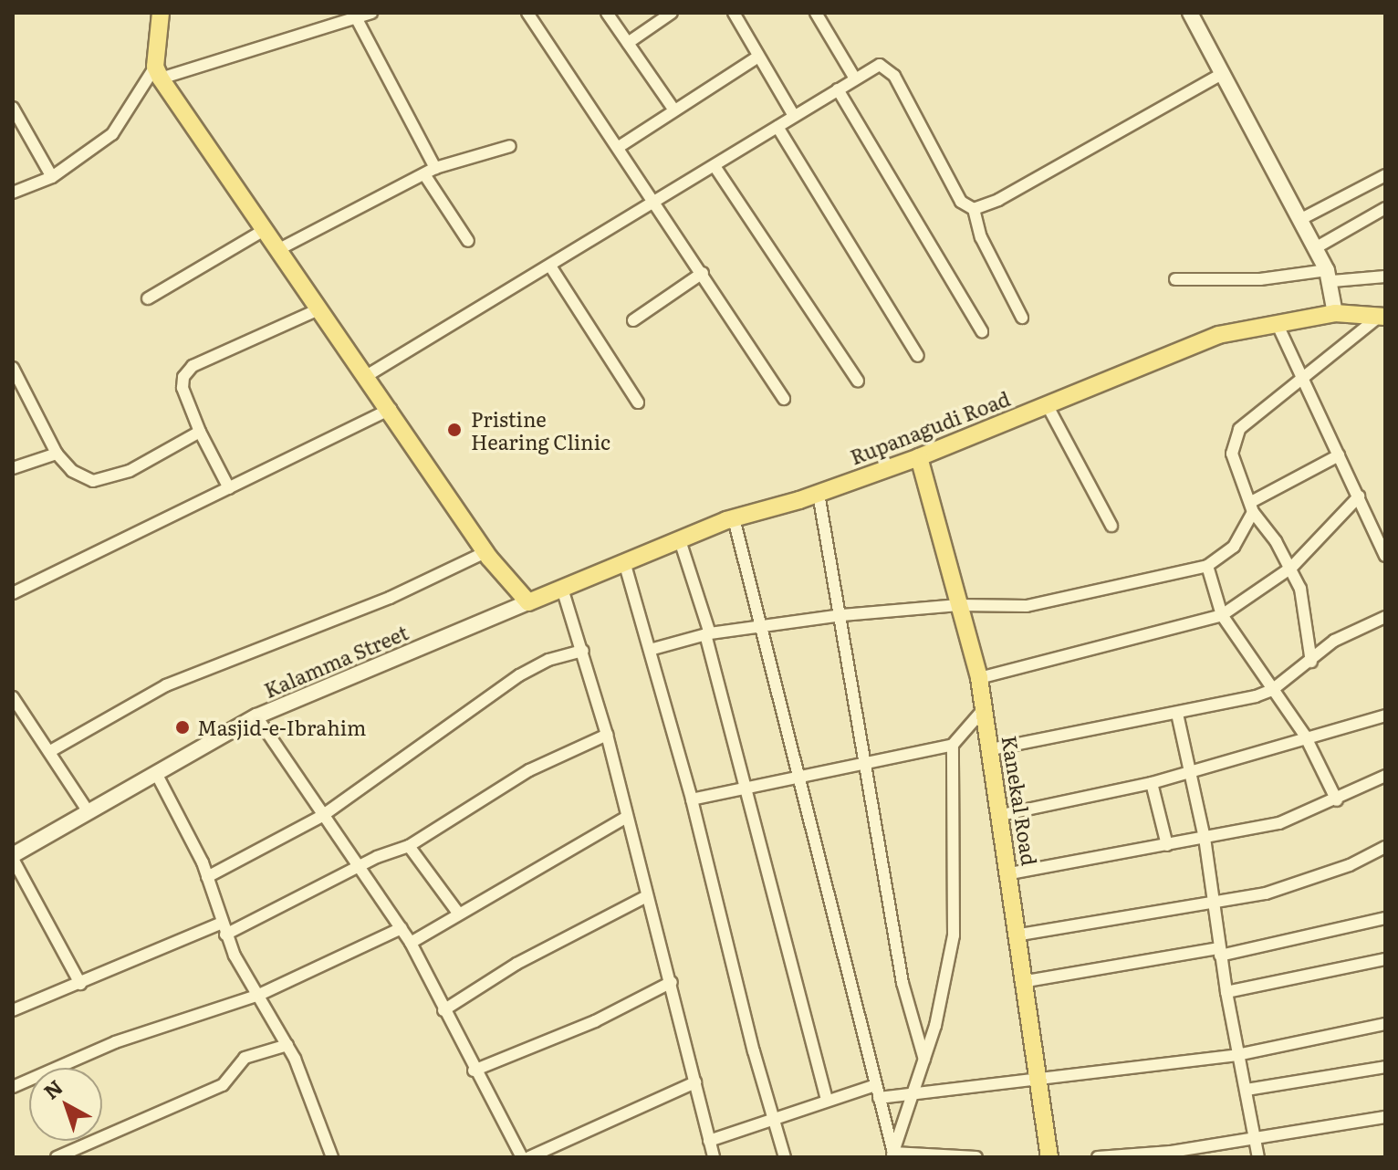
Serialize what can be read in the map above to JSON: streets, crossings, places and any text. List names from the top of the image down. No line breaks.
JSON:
{"streets":{"main road":["Rupanagudi Road","Kanekal Road"],"street":["Kalamma Street"]},"crossings":[["Rupanagudi Road","Kalamma Street"],["Rupanagudi Road","Kanekal Road"]],"places":["Pristine Hearing Clinic","Masjid-e-Ibrahim"],"north":"top left"}
